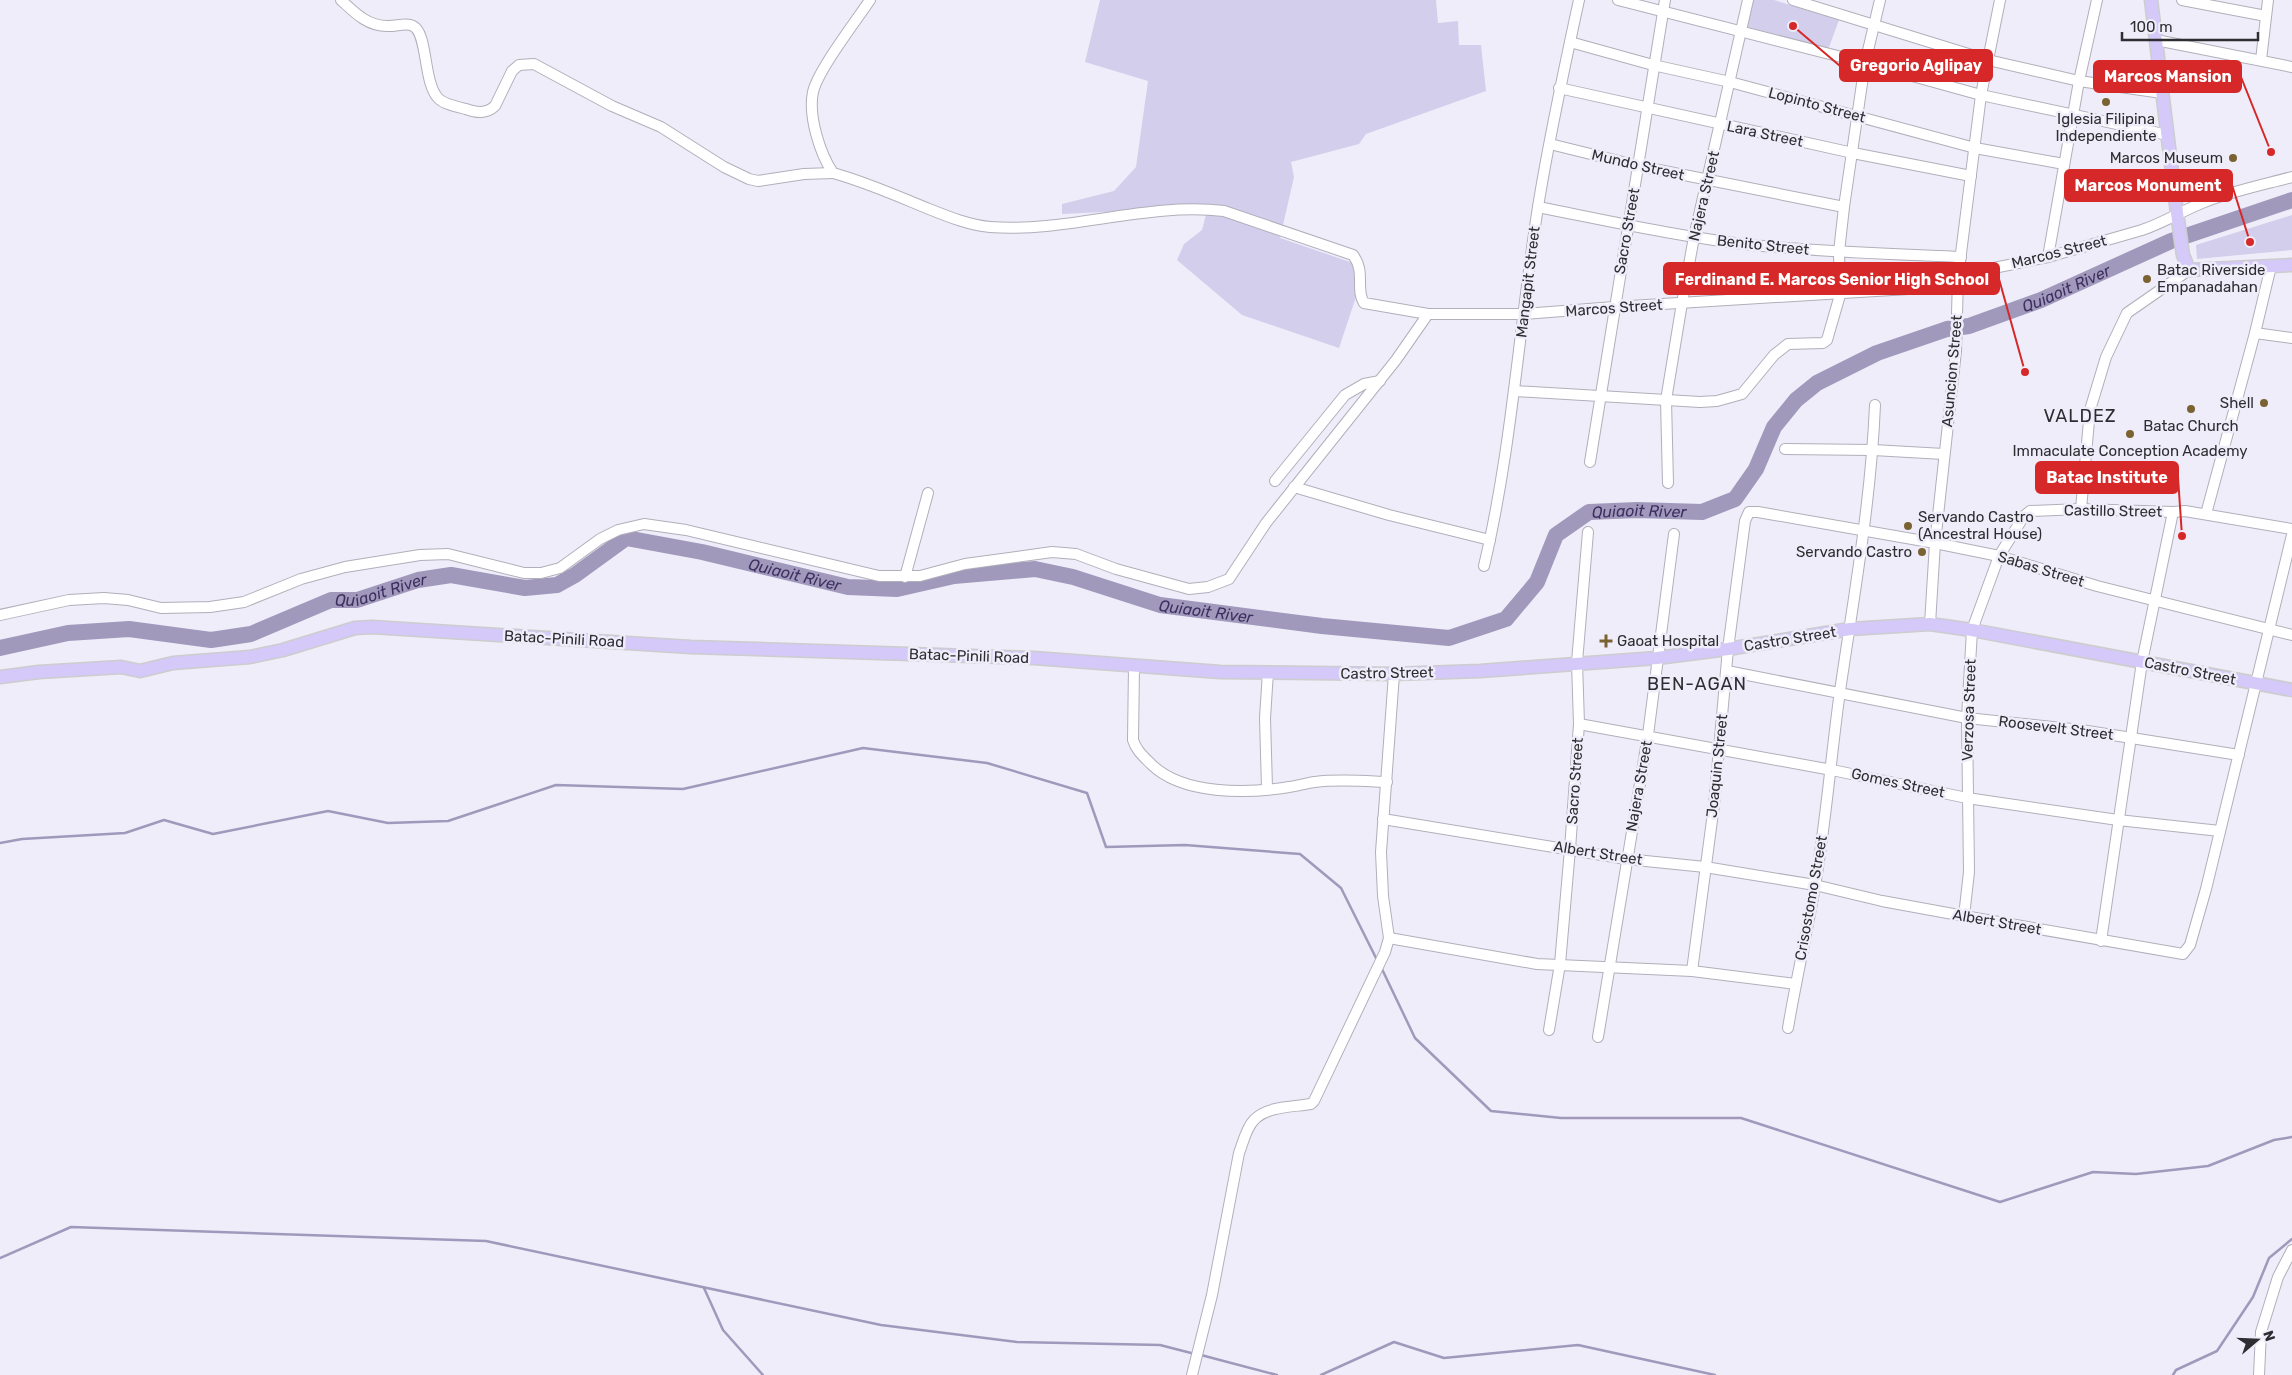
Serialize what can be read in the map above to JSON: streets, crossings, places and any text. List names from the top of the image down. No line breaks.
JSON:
{"streets":{"main road":["Batac-Pinili Road","Castro Street"],"street":["Lopinto Street","Lara Street","Mundo Street","Najera Street","Sacro Street","Benito Street","Marcos Street","Mangapit Street","Asuncion Street","Castillo Street","Sabas Street","Verzosa Street","Roosevelt Street","Joaquin Street","Gomes Street","Albert Street","Crisostomo Street"]},"crossings":[["Lopinto Street","Najera Street"],["Lopinto Street","Sacro Street"],["Lopinto Street","Mangapit Street"],["Lopinto Street","Asuncion Street"],["Lara Street","Najera Street"],["Lara Street","Sacro Street"],["Lara Street","Mangapit Street"],["Lara Street","Asuncion Street"],["Mundo Street","Najera Street"],["Mundo Street","Sacro Street"],["Mundo Street","Mangapit Street"],["Najera Street","Benito Street"],["Najera Street","Marcos Street"],["Najera Street","Castro Street"],["Najera Street","Gomes Street"],["Najera Street","Albert Street"],["Sacro Street","Benito Street"],["Sacro Street","Marcos Street"],["Sacro Street","Castro Street"],["Sacro Street","Gomes Street"],["Sacro Street","Albert Street"],["Benito Street","Mangapit Street"],["Benito Street","Asuncion Street"],["Marcos Street","Mangapit Street"],["Marcos Street","Asuncion Street"],["Asuncion Street","Sabas Street"],["Asuncion Street","Castro Street"],["Castillo Street","Verzosa Street"],["Sabas Street","Verzosa Street"],["Sabas Street","Joaquin Street"],["Sabas Street","Albert Street"],["Sabas Street","Crisostomo Street"],["Batac-Pinili Road","Castro Street"],["Castro Street","Verzosa Street"],["Castro Street","Joaquin Street"],["Castro Street","Albert Street"],["Castro Street","Crisostomo Street"],["Verzosa Street","Roosevelt Street"],["Verzosa Street","Gomes Street"],["Verzosa Street","Albert Street"],["Roosevelt Street","Joaquin Street"],["Roosevelt Street","Albert Street"],["Roosevelt Street","Crisostomo Street"],["Joaquin Street","Gomes Street"],["Joaquin Street","Albert Street"],["Gomes Street","Albert Street"],["Gomes Street","Crisostomo Street"],["Albert Street","Crisostomo Street"]],"districts":["VALDEZ","BEN-AGAN"],"water":["Quiaoit River"],"places":{"other":["Gregorio Aglipay","Iglesia Filipina Independiente","Marcos Mansion","Marcos Museum","Marcos Monument","Batac Riverside Empanadahan","Ferdinand E. Marcos Senior High School","Shell","Batac Church","Immaculate Conception Academy","Servando Castro (Ancestral House)","Batac Institute","Servando Castro"],"health":["Gaoat Hospital"]},"scale_bar":"100 m","north":"right"}
